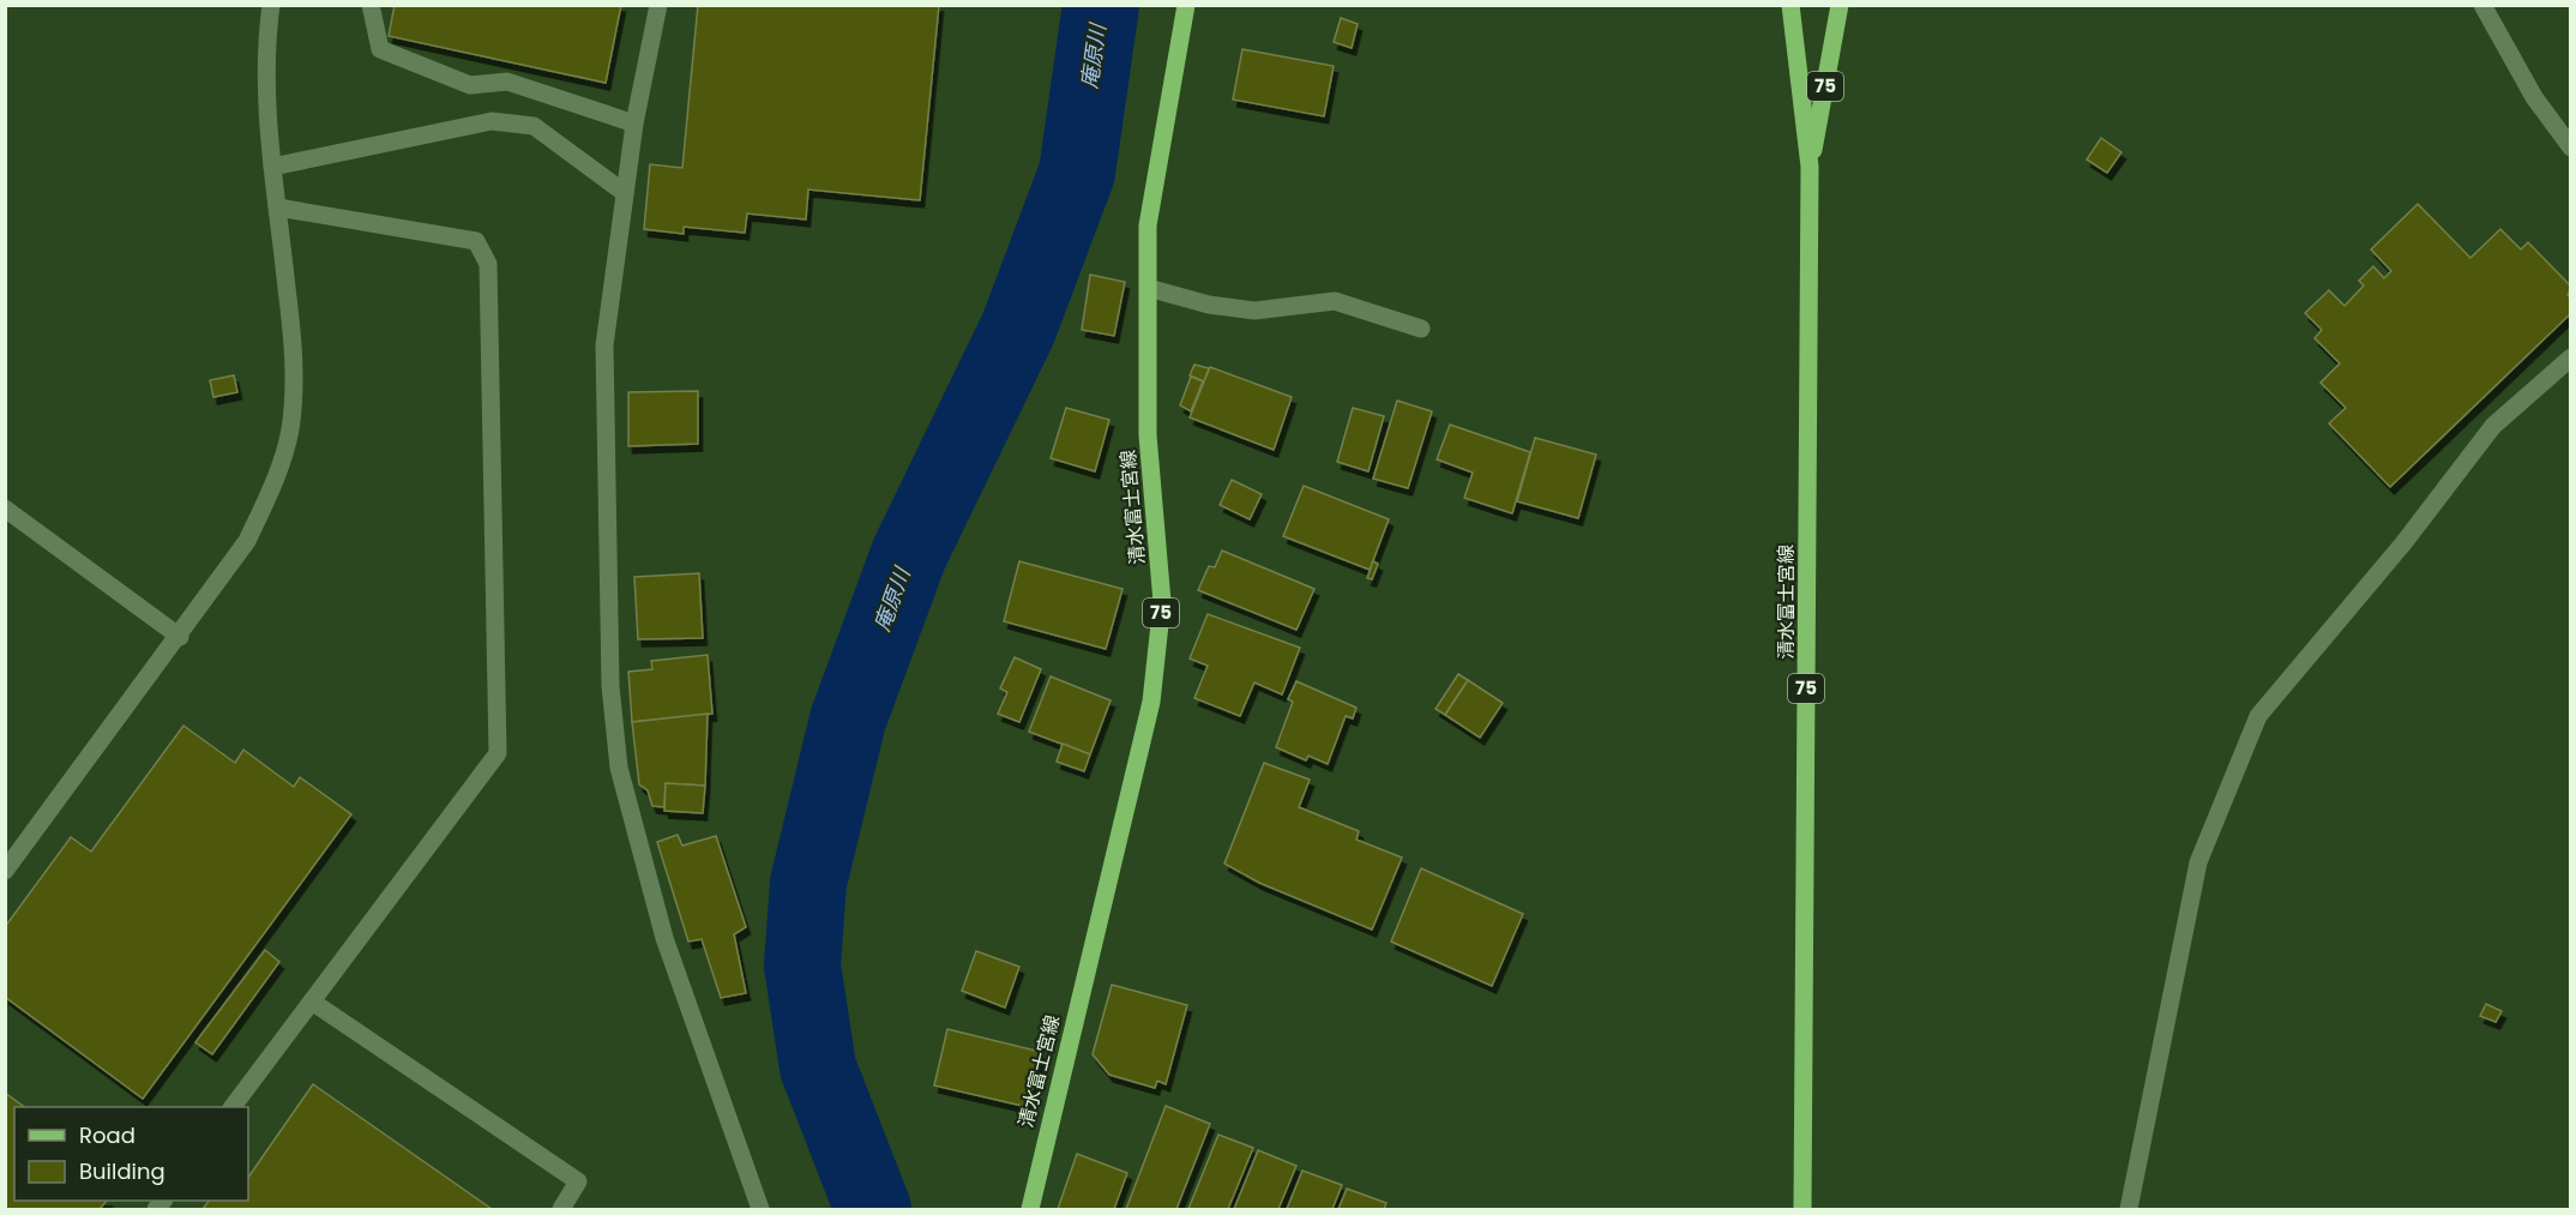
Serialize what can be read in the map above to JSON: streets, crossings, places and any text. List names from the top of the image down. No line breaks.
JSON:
{"streets":{"main road":["75","清水富士宮線"]},"water":["庵原川"],"legend":["Road","Building"]}
